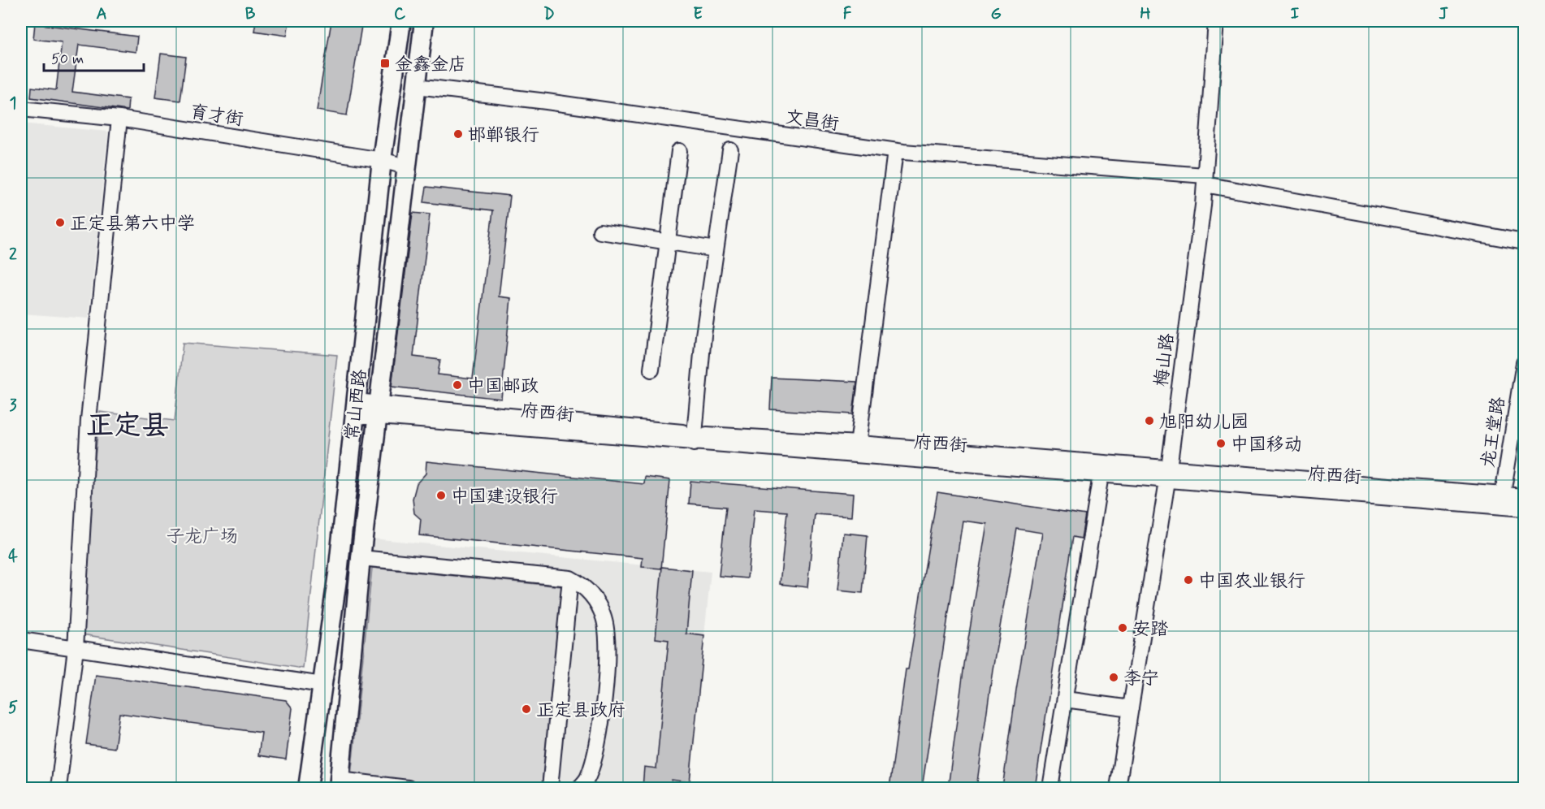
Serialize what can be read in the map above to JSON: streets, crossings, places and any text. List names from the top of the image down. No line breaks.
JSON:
{"streets":{"main road":["常山西路"],"street":["育才街","文昌街","梅山路","府西街","龙王堂路"]},"crossings":[["育才街","常山西路"],["文昌街","梅山路"],["文昌街","常山西路"],["梅山路","府西街"],["常山西路","府西街"]],"districts":["正定县"],"parks":["子龙广场"],"places":{"transit":["金鑫金店"],"other":["邯郸银行","正定县第六中学","中国邮政","旭阳幼儿园","中国移动","中国建设银行","中国农业银行","安踏","李宁","正定县政府"]},"scale_bar":"50 m","grid":{"columns":["A","B","C","D","E","F","G","H","I","J"],"rows":["1","2","3","4","5"]}}
